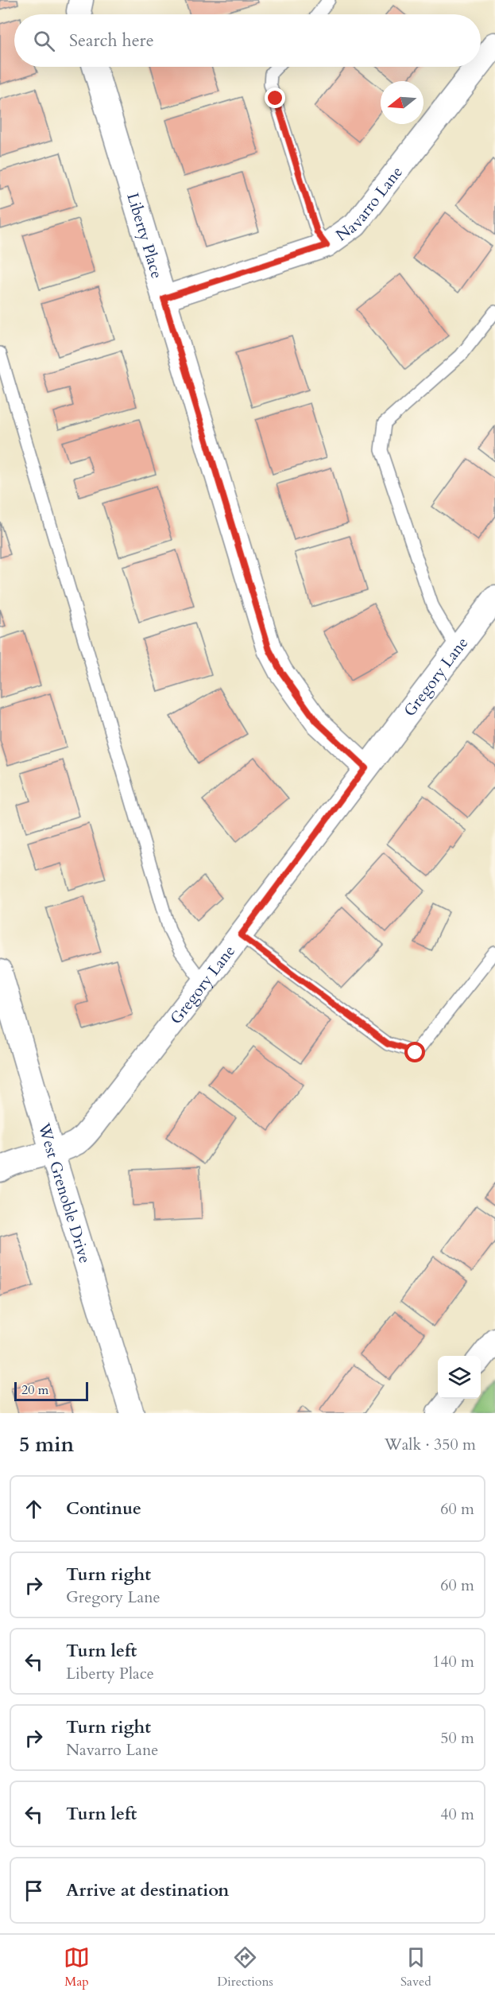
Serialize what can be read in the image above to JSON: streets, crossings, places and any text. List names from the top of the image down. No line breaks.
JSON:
{"streets":{"street":["Navarro Lane","Liberty Place","Gregory Lane","West Grenoble Drive"]},"crossings":[["Navarro Lane","Liberty Place"],["Liberty Place","Gregory Lane"],["Gregory Lane","West Grenoble Drive"]],"scale_bar":"20 m","north":"left","page":{"search":"Search here","scale":"20 m","heading":["5 min","Walk · 350 m"],"list":[["Continue","60 m"],["Turn right","Gregory Lane","60 m"],["Turn left","Liberty Place","140 m"],["Turn right","Navarro Lane","50 m"],["Turn left","40 m"],"Arrive at destination"],"nav":["Map","Directions","Saved"]}}
